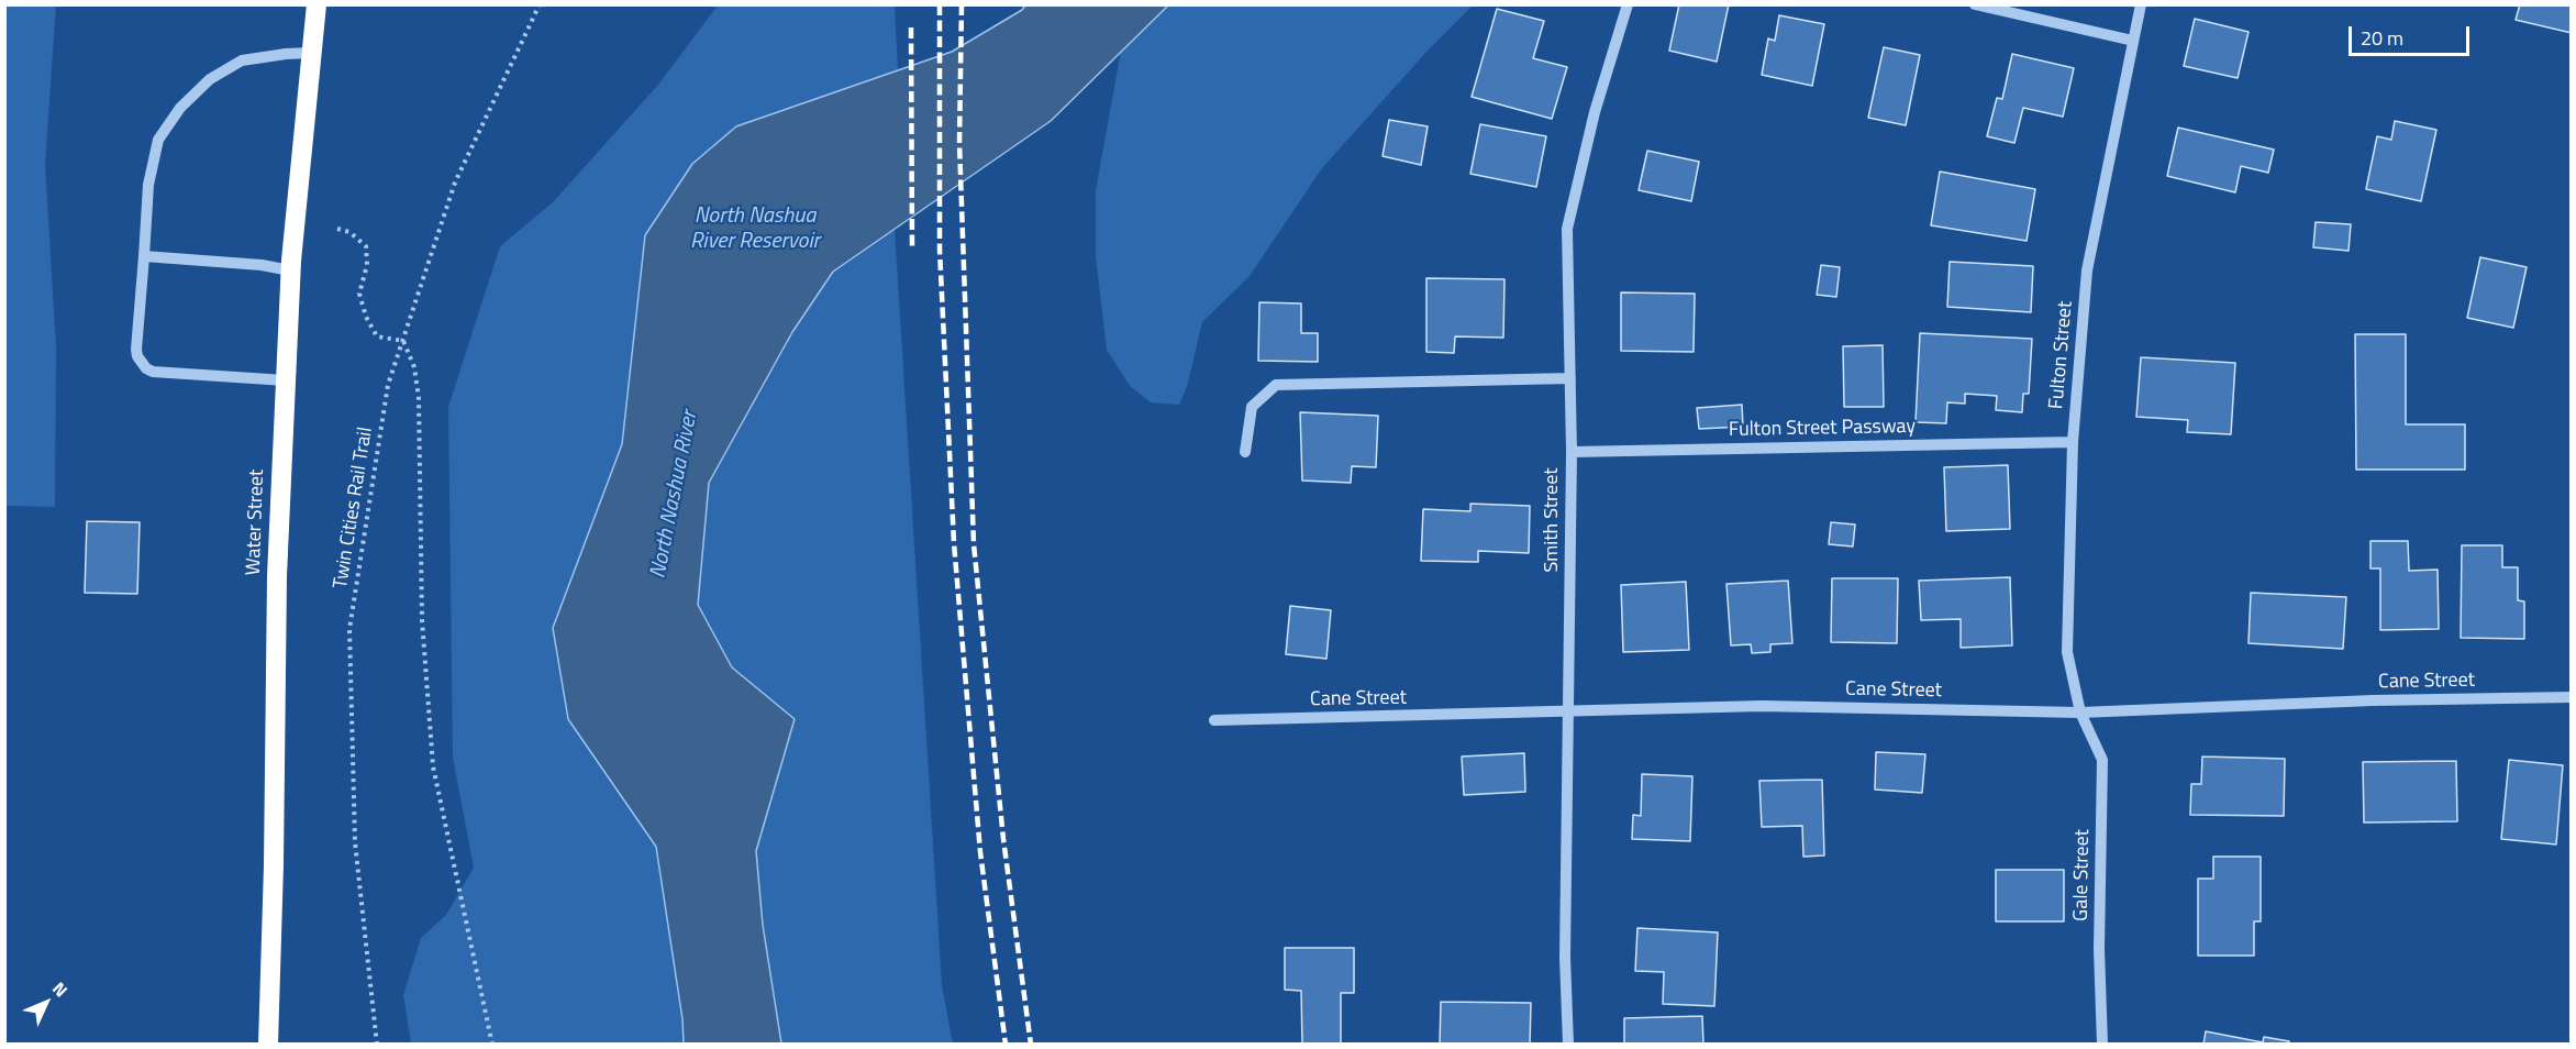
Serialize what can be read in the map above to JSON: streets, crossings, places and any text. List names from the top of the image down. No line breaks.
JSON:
{"streets":{"highway":["Water Street"],"street":["Fulton Street","Fulton Street Passway","Smith Street","Cane Street","Gale Street"],"path":["Twin Cities Rail Trail"]},"crossings":[["Fulton Street","Fulton Street Passway"],["Fulton Street","Cane Street"],["Fulton Street","Gale Street"],["Fulton Street Passway","Smith Street"],["Smith Street","Cane Street"],["Cane Street","Gale Street"]],"water":["North Nashua River Reservoir","North Nashua River"],"scale_bar":"20 m","north":"top right"}
